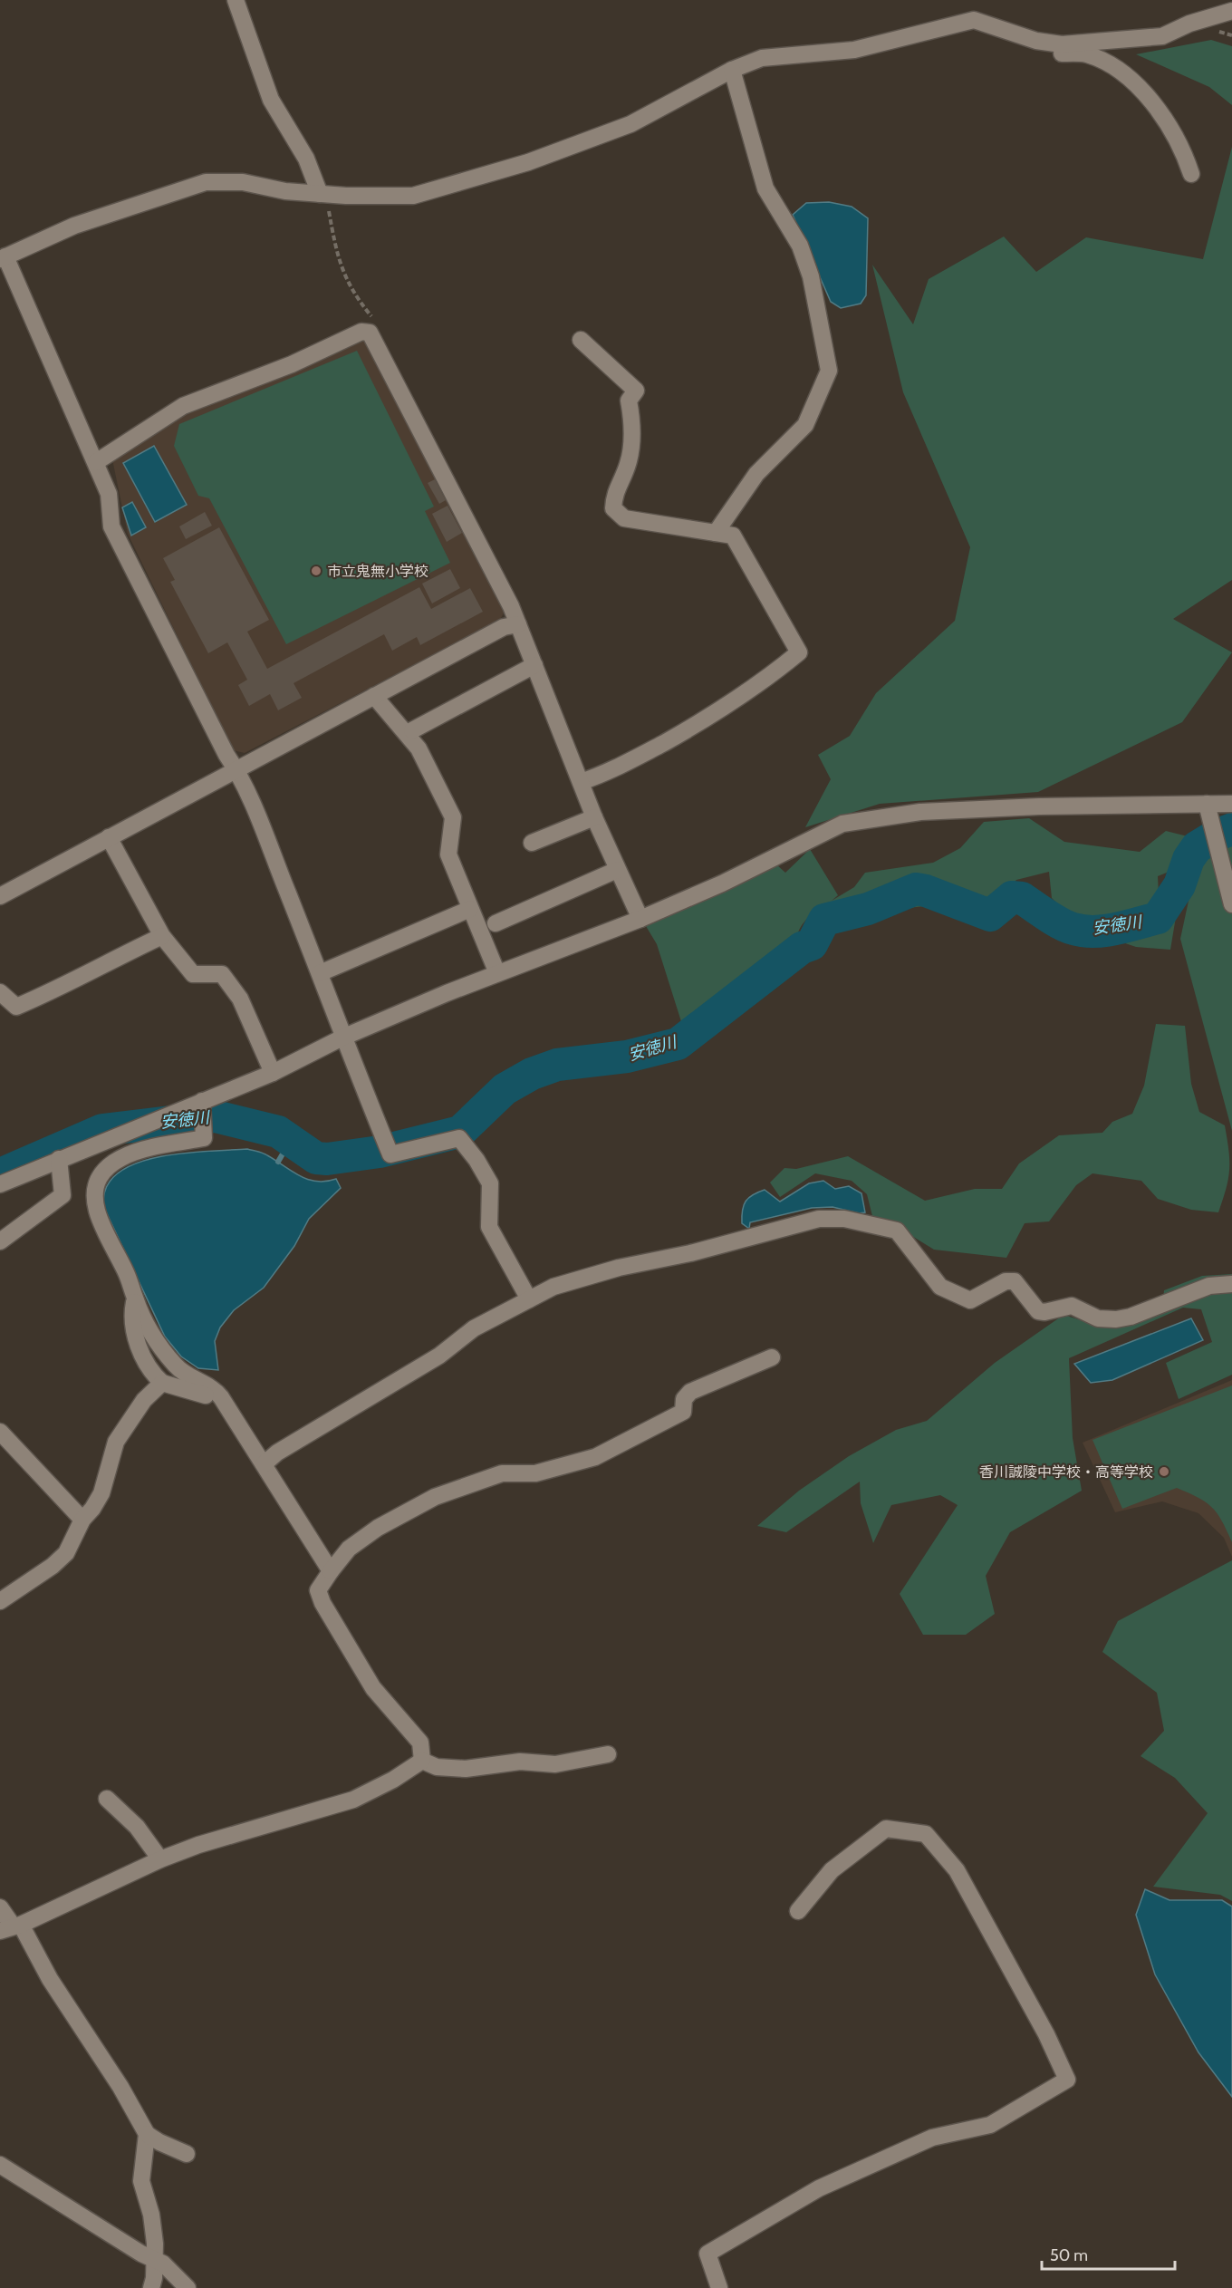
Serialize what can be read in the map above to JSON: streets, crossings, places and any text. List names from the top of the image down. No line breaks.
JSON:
{"water":["安徳川"],"places":["市立鬼無小学校","香川誠陵中学校・高等学校"],"scale_bar":"50 m"}
